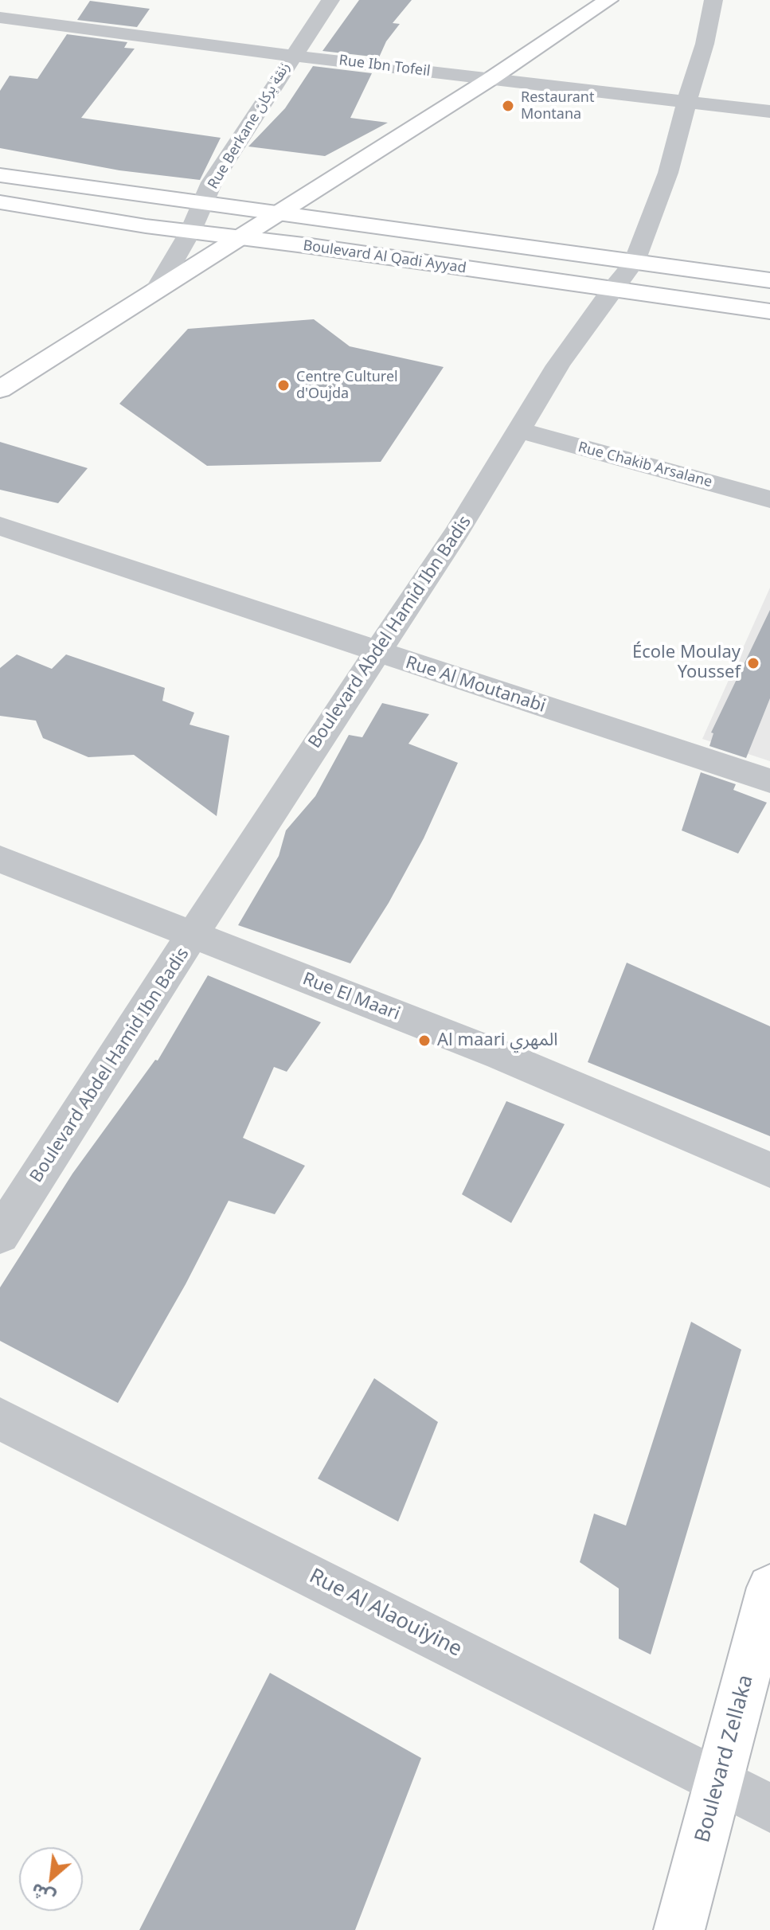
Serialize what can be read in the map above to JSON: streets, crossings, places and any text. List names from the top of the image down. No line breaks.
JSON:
{"streets":{"main road":["Boulevard Al Qadi Ayyad","Boulevard Zellaka"],"street":["Rue Ibn Tofeil","Rue Berkane زنقة بركان","Rue Chakib Arsalane","Boulevard Abdel Hamid Ibn Badis","Rue Al Moutanabi","Rue El Maari","Rue Al Alaouiyine"]},"crossings":[["Rue Ibn Tofeil","Rue Berkane زنقة بركان"],["Rue Ibn Tofeil","Boulevard Abdel Hamid Ibn Badis"],["Rue Berkane زنقة بركان","Boulevard Al Qadi Ayyad"],["Boulevard Al Qadi Ayyad","Boulevard Abdel Hamid Ibn Badis"],["Rue Chakib Arsalane","Boulevard Abdel Hamid Ibn Badis"],["Boulevard Abdel Hamid Ibn Badis","Rue Al Moutanabi"],["Boulevard Abdel Hamid Ibn Badis","Rue El Maari"],["Rue Al Alaouiyine","Boulevard Zellaka"]],"places":["Restaurant Montana","Centre Culturel d'Oujda","École Moulay Youssef","Al maari المهري"],"north":"bottom left"}
